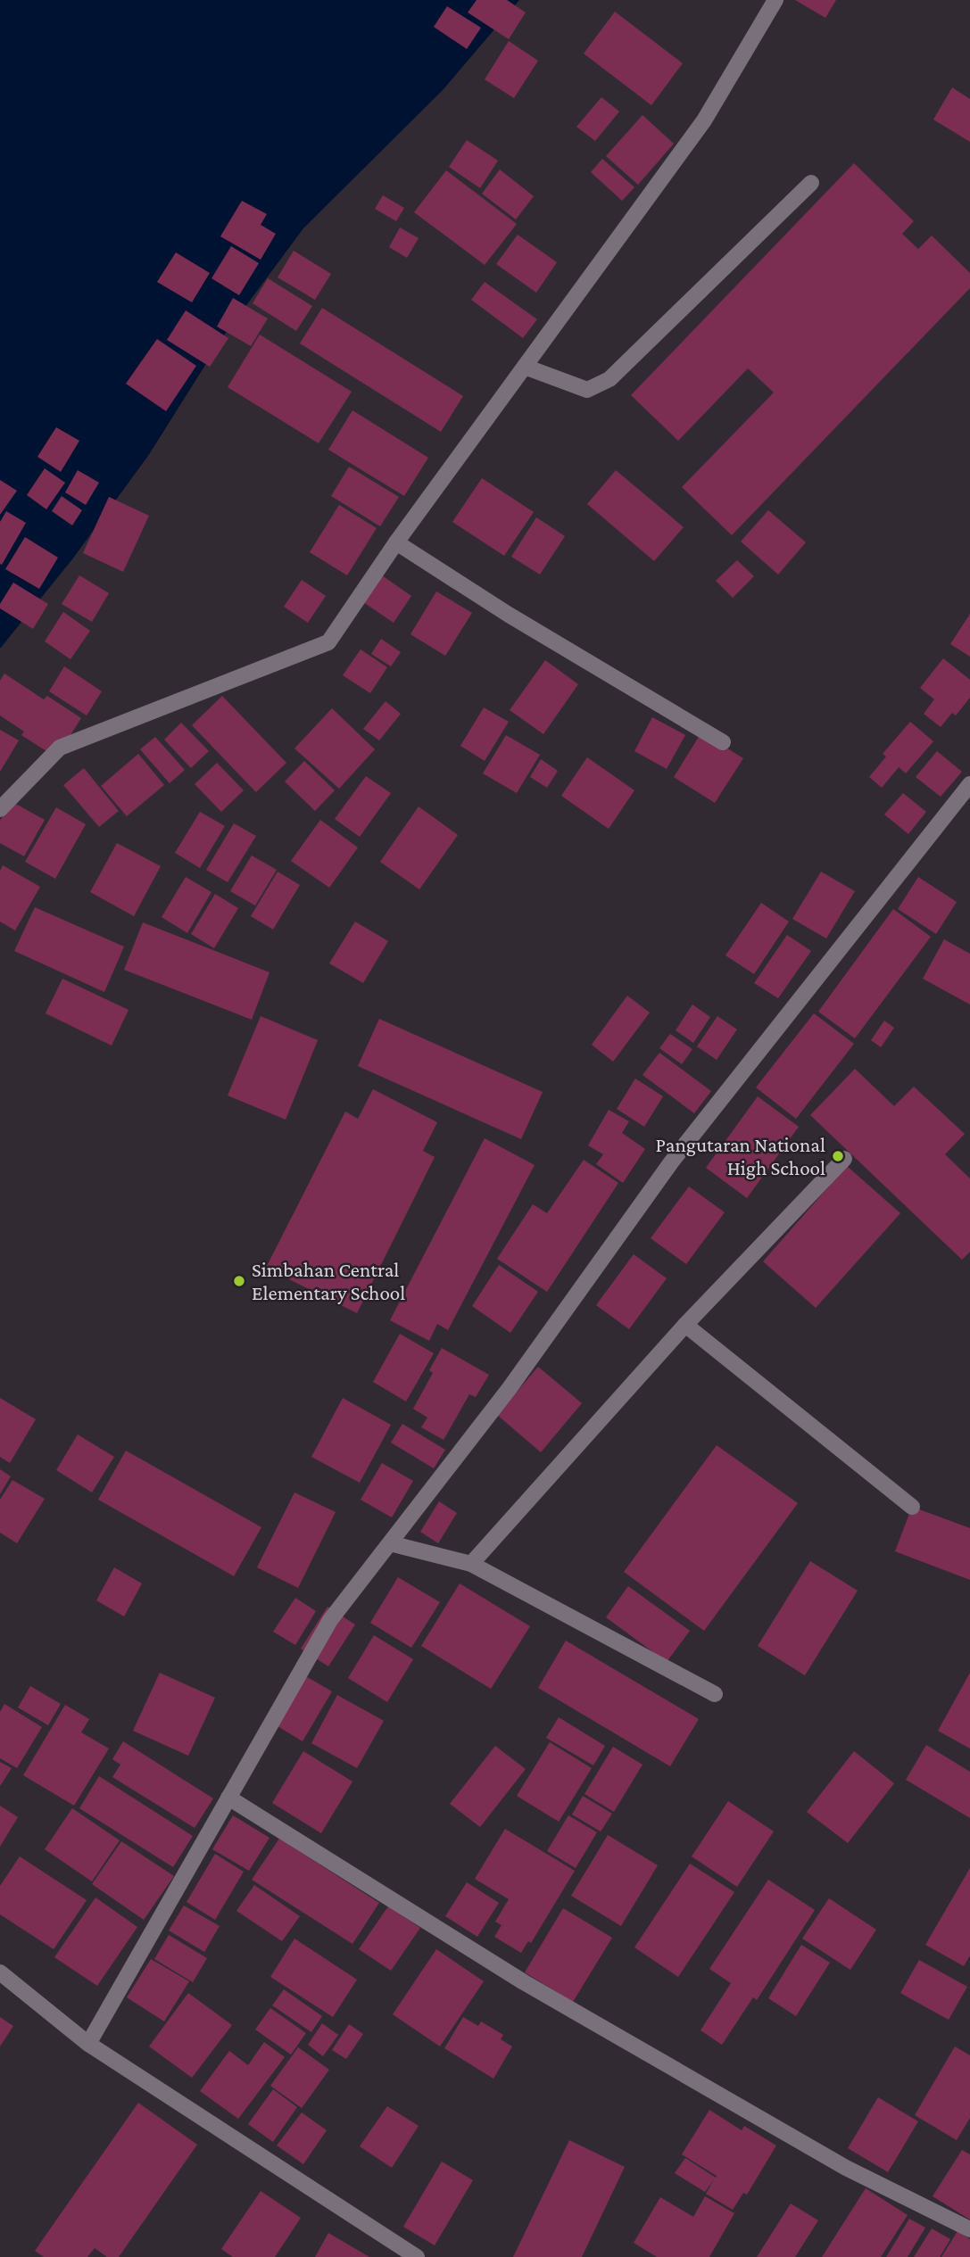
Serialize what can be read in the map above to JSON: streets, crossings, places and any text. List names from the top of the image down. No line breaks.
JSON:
{"places":["Pangutaran National High School","Simbahan Central Elementary School"]}
